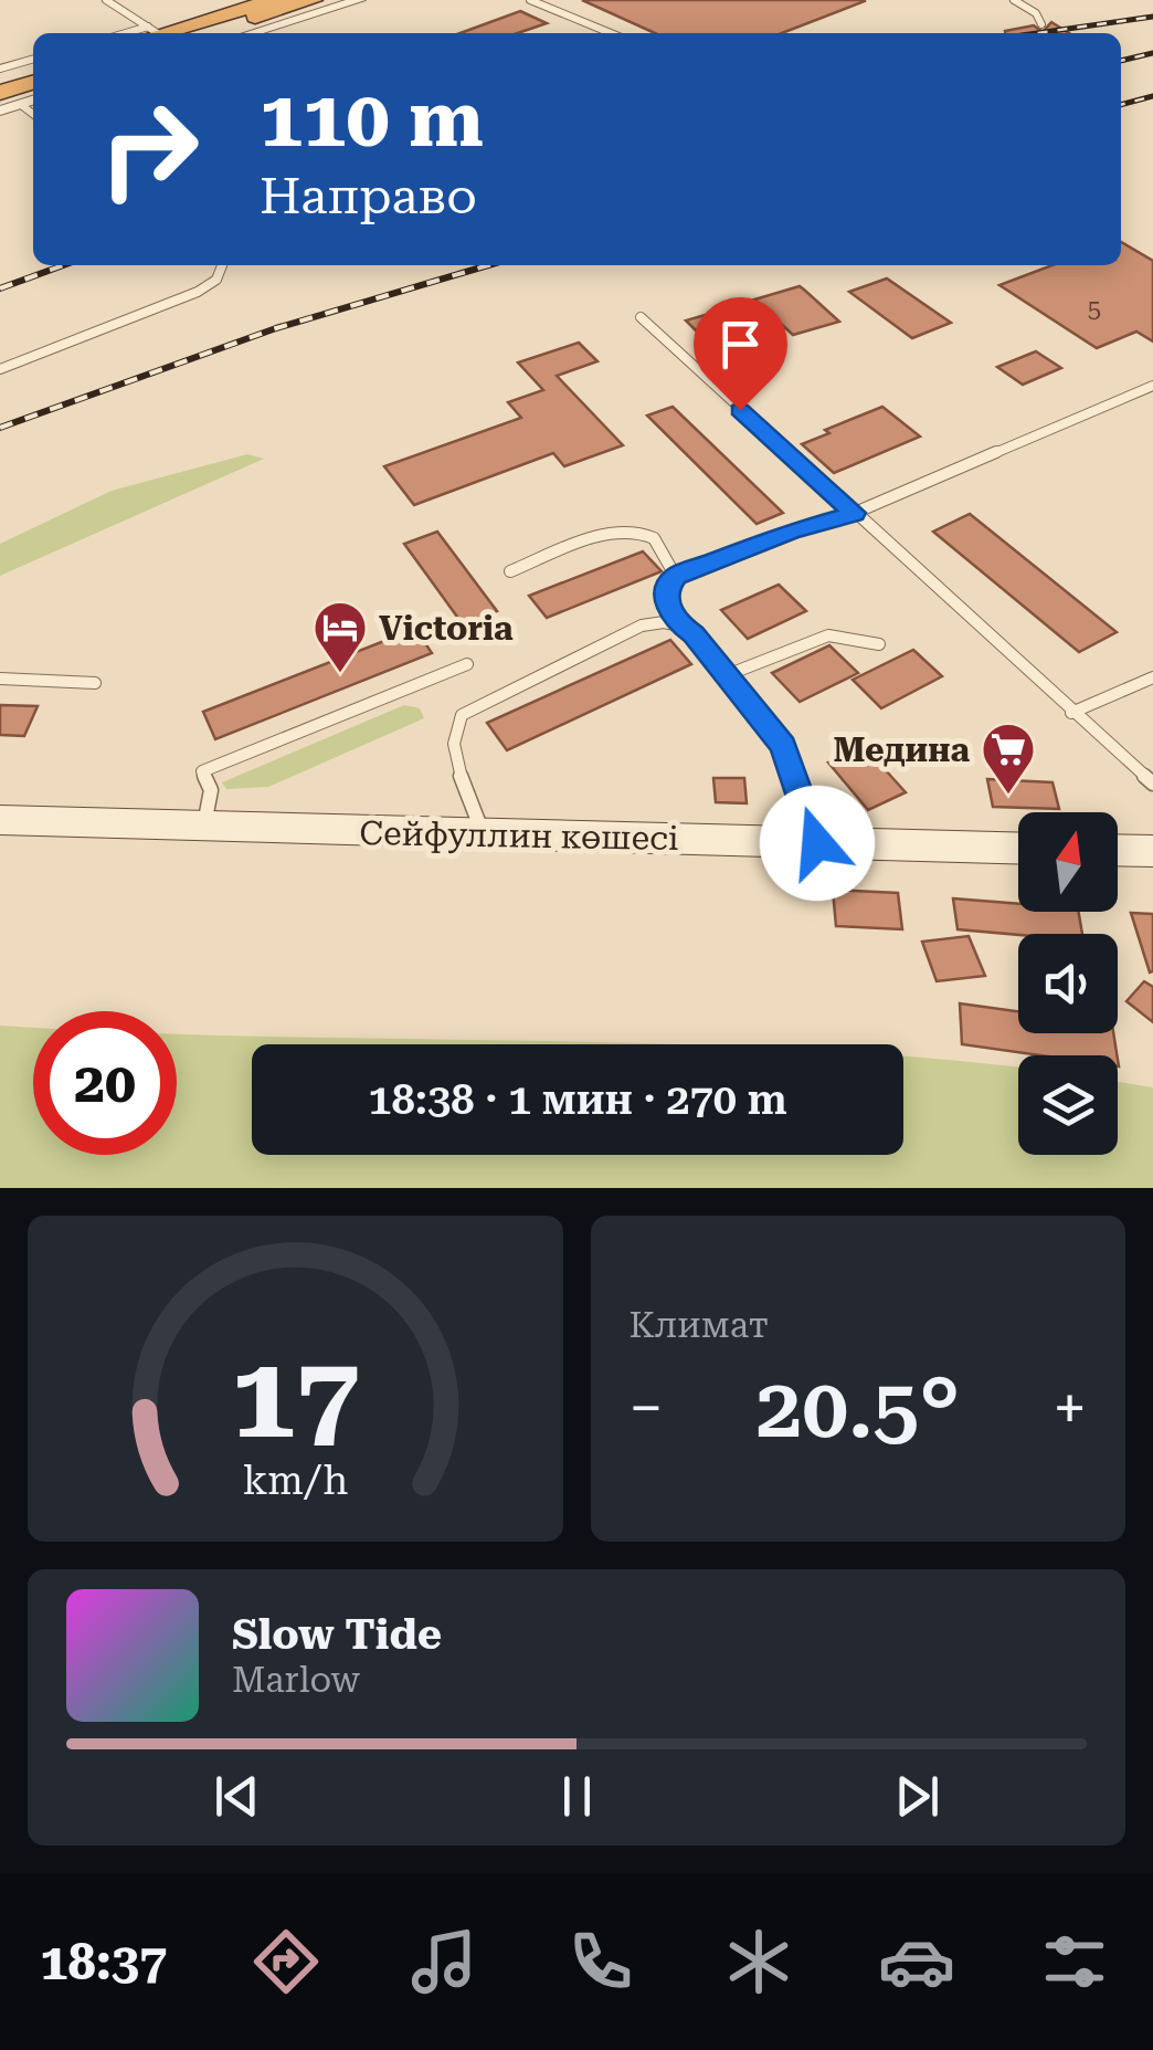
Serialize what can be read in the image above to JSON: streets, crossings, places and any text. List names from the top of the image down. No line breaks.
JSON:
{"streets":{"main road":["Сейфуллин көшесі"]},"places":{"hotel":["Victoria"],"supermarket":["Медина"]},"house_numbers":["5"],"north":"top","page":{"turn":["110 m","Направо"],"limit":"20","trip":"18:38 · 1 мин · 270 m","tile":"Климат","heat":["−","20.5°","+"],"song":["Slow Tide","Marlow"],"tabs":"18:37","gauge":["17","km/h"]}}
